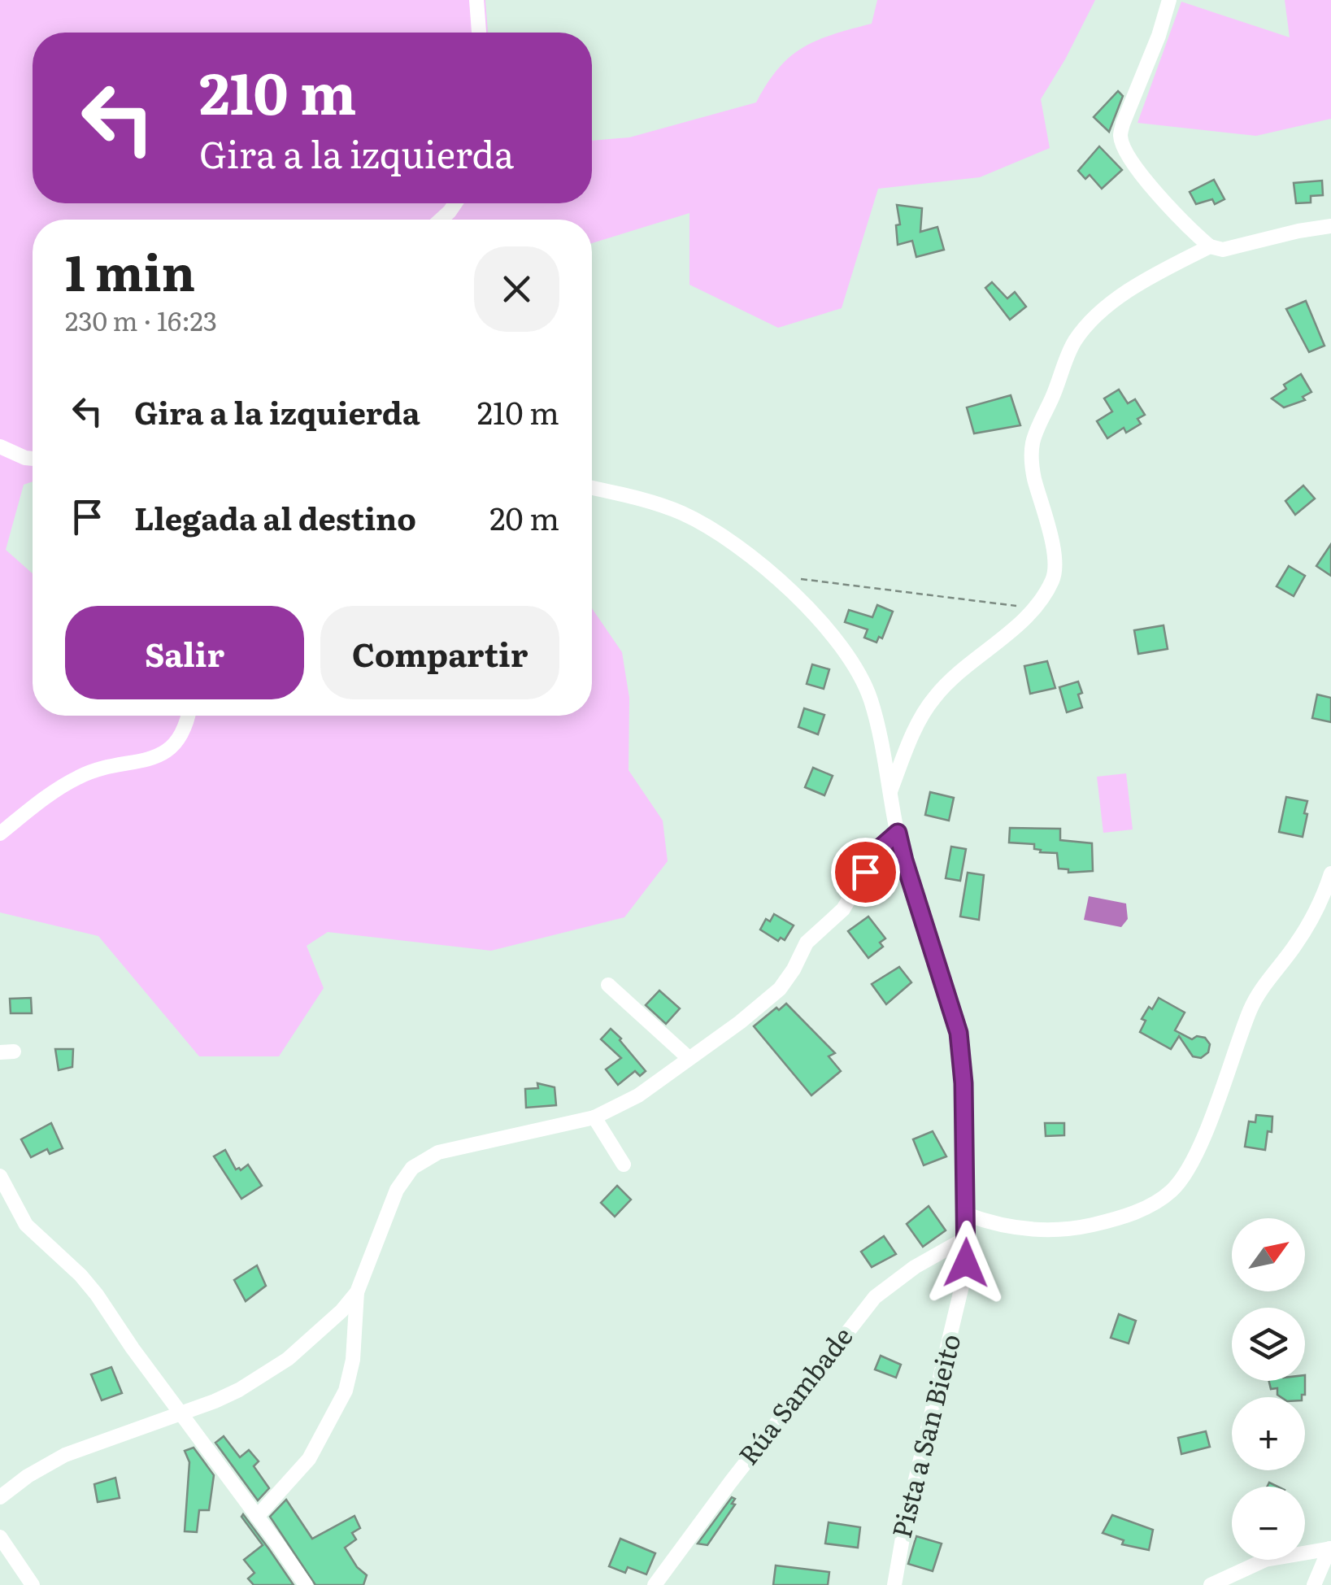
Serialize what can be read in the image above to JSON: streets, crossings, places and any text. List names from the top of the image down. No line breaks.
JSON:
{"streets":{"street":["Rúa Sambade","Pista a San Bieito"]},"crossings":[["Rúa Sambade","Pista a San Bieito"]],"north":"top right","page":{"turn":["210 m","Gira a la izquierda"],"heading":["1 min","230 m · 16:23"],"list":[{"name":"Gira a la izquierda","value":"210 m"},{"name":"Llegada al destino","value":"20 m"}],"buttons":["Salir","Compartir"],"map_buttons":["+","−"]}}
